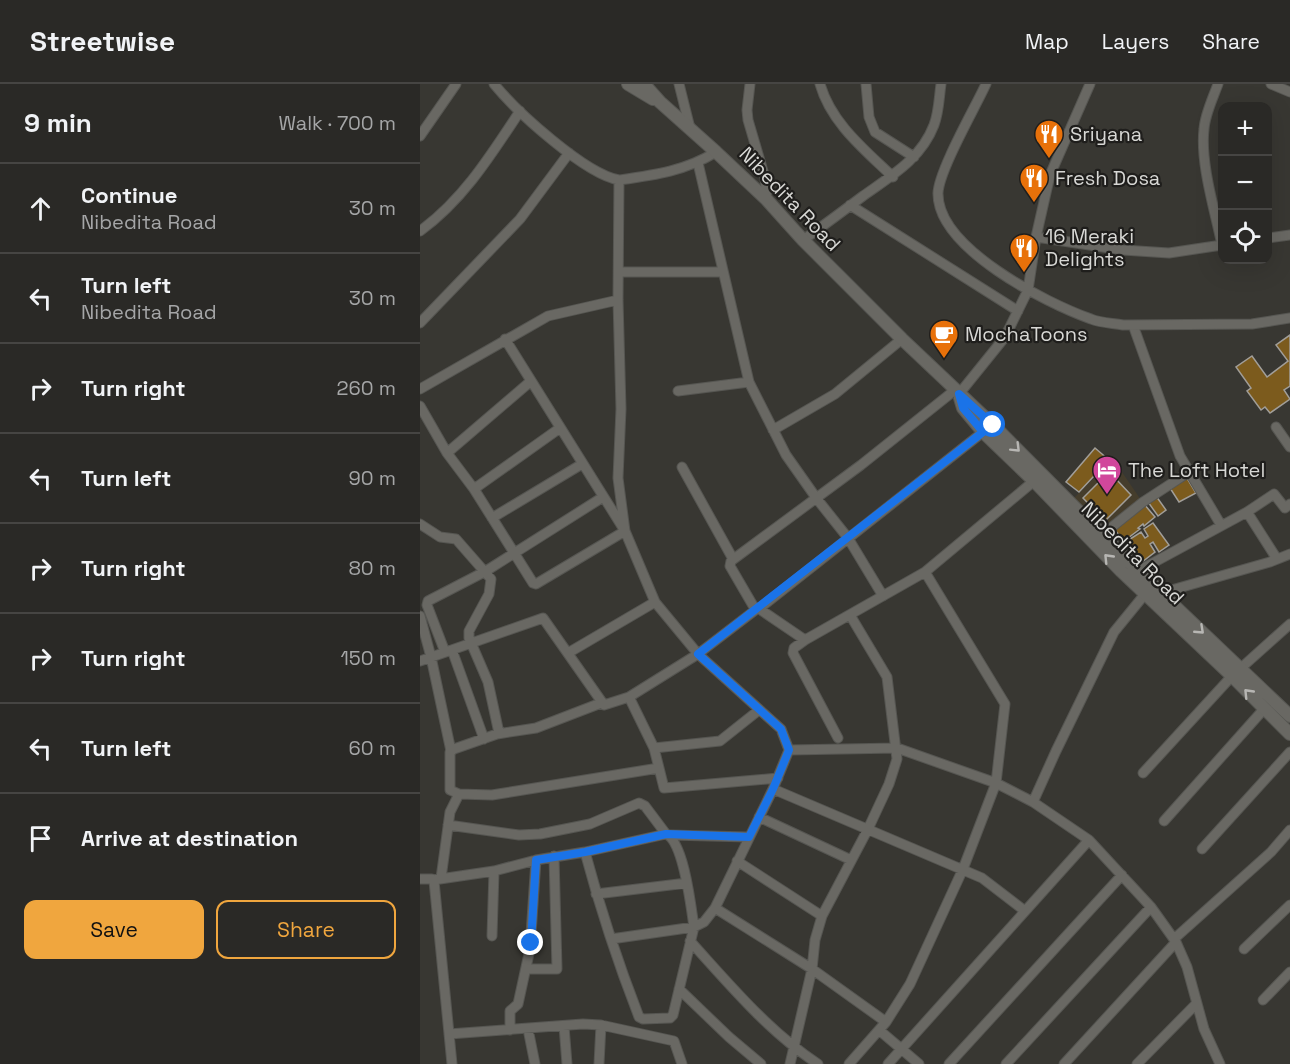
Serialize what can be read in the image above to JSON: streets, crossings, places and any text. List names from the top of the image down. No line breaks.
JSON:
{"streets":{"street":["Nibedita Road"]},"places":{"restaurant":["Sriyana","Fresh Dosa","16 Meraki Delights"],"cafe":["MochaToons"],"hotel":["The Loft Hotel"]},"page":{"header":"Streetwise","nav":["Map","Layers","Share"],"heading":["9 min","Walk · 700 m"],"map_buttons":["+","−"],"list":[["Continue","Nibedita Road","30 m"],["Turn left","Nibedita Road","30 m"],["Turn right","260 m"],["Turn left","90 m"],["Turn right","80 m"],["Turn right","150 m"],["Turn left","60 m"],"Arrive at destination"],"buttons":["Save","Share"]}}
